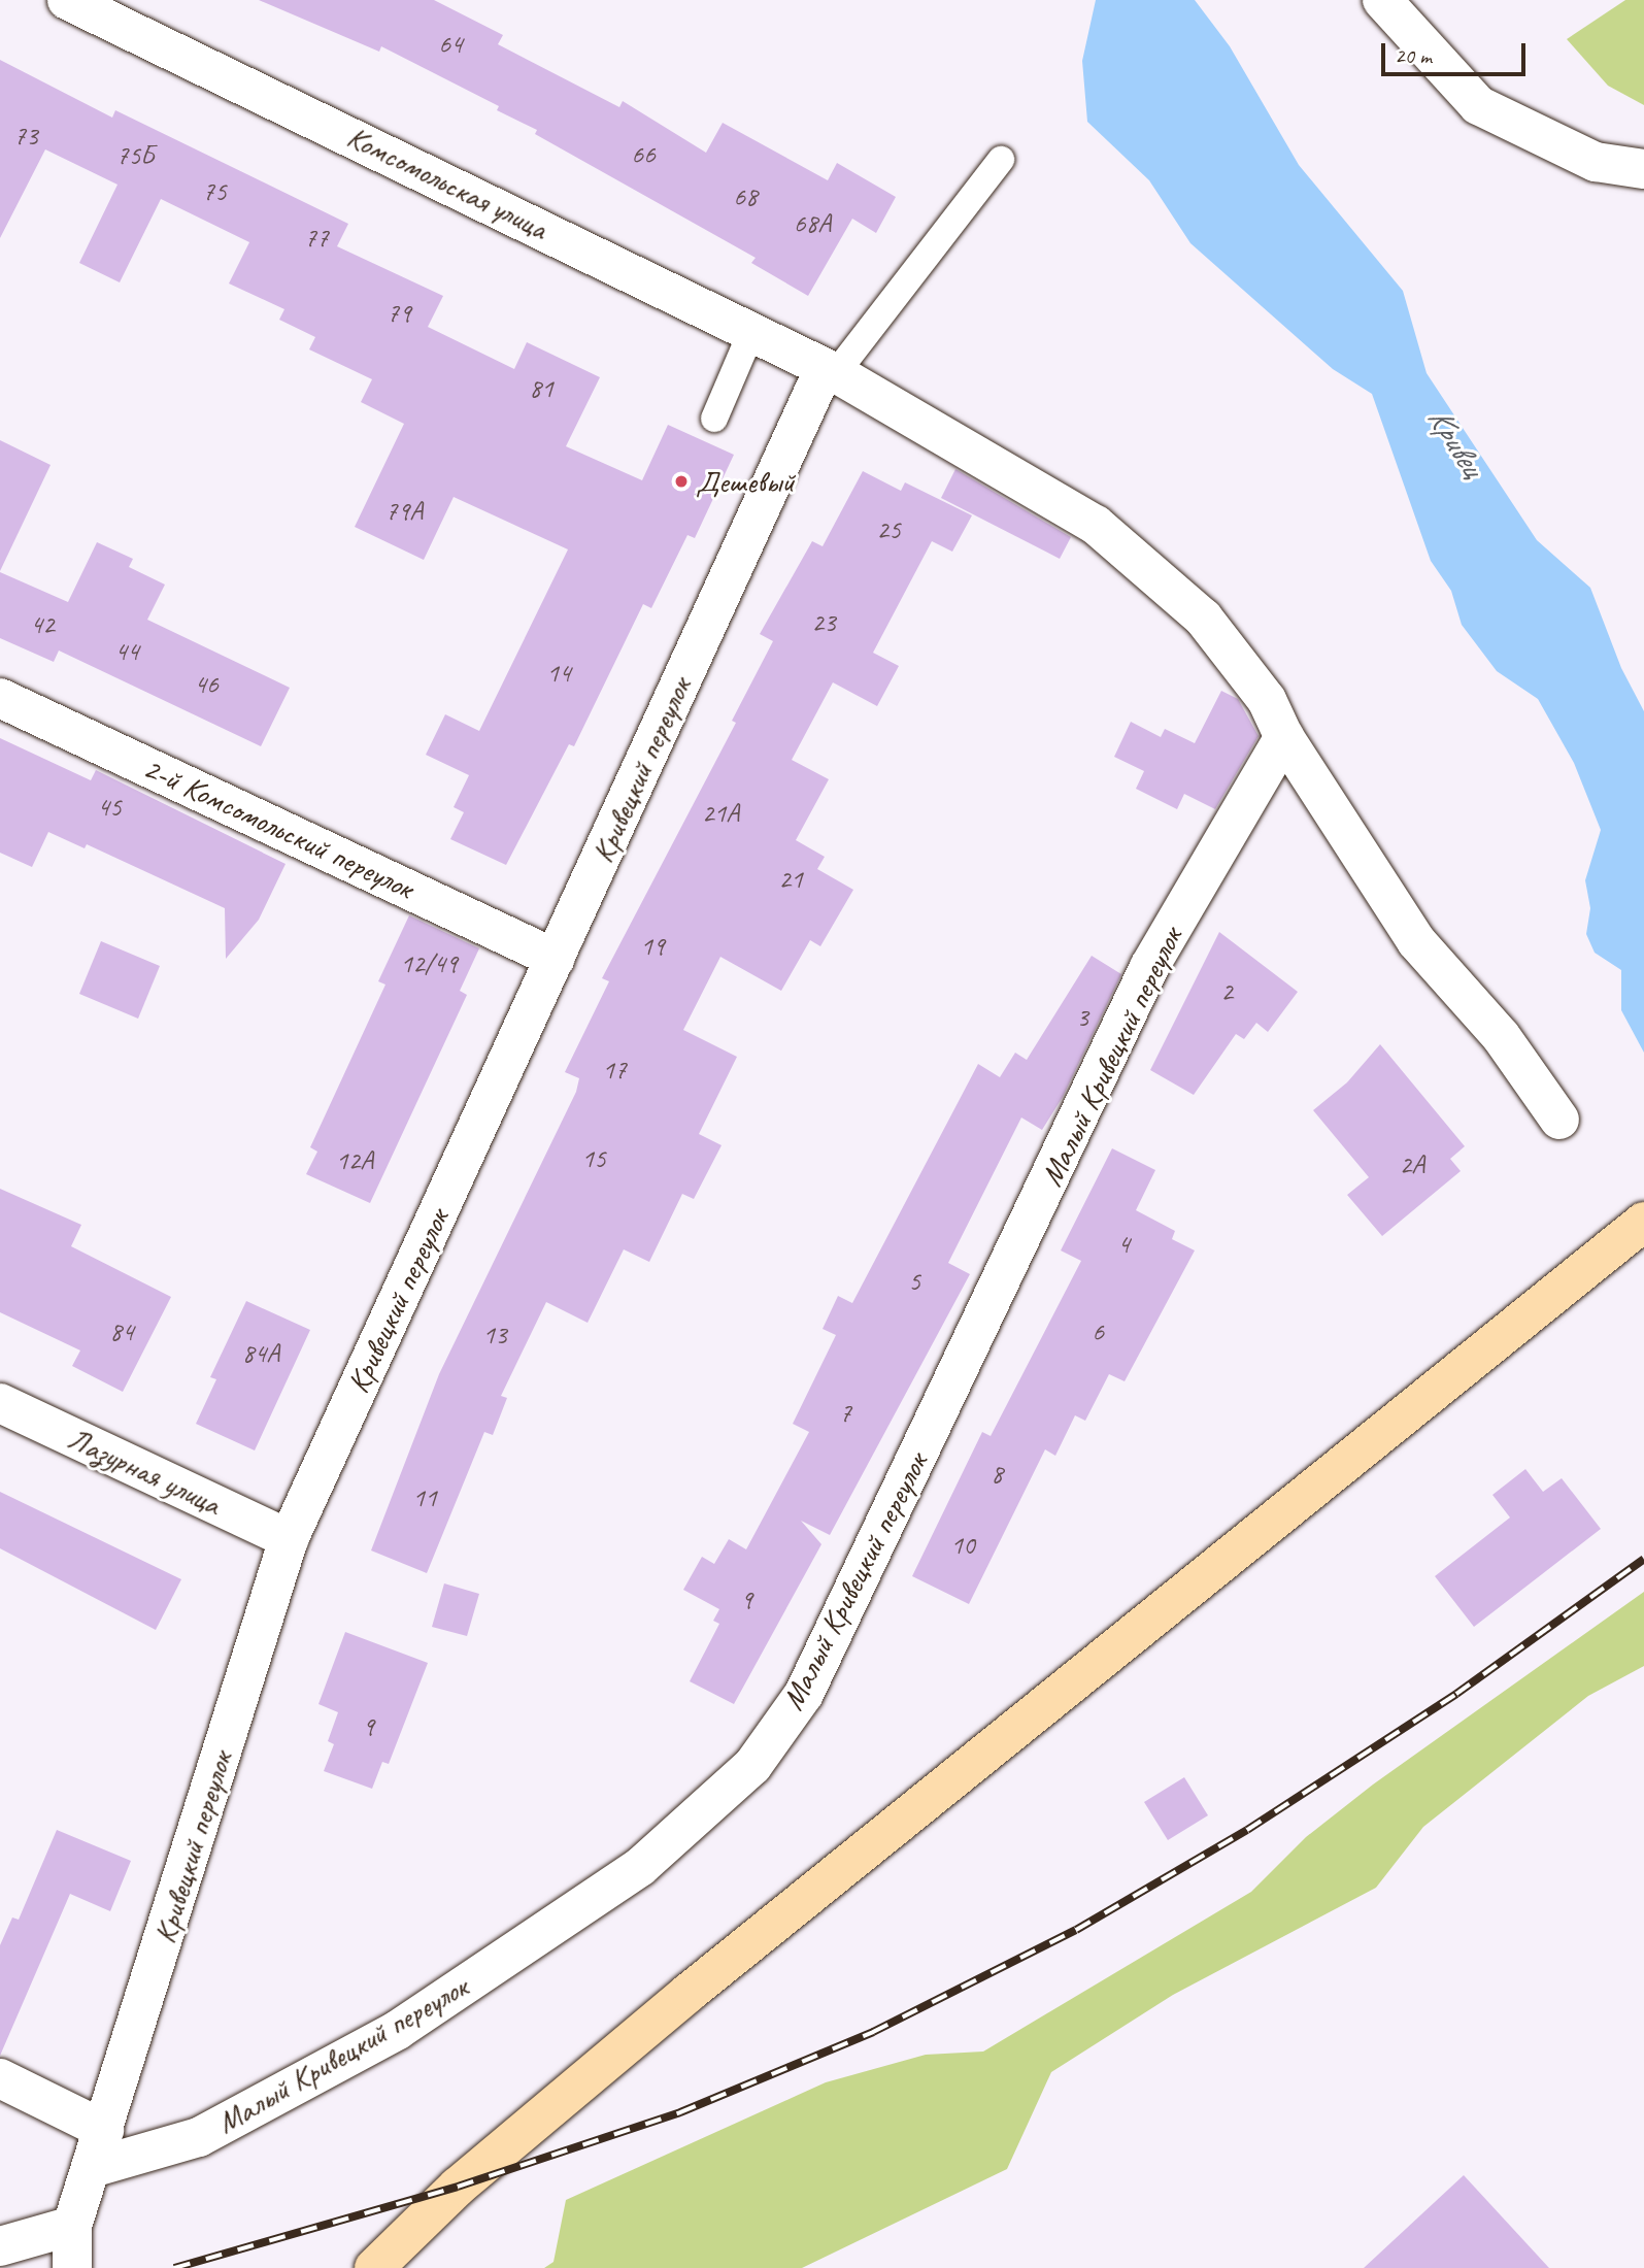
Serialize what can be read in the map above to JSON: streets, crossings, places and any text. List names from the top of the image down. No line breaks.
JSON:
{"streets":{"street":["Комсомольская улица","Кривецкий переулок","2-й Комсомольский переулок","Малый Кривецкий переулок","Лазурная улица"]},"crossings":[["Комсомольская улица","Кривецкий переулок"],["Комсомольская улица","Малый Кривецкий переулок"],["Кривецкий переулок","2-й Комсомольский переулок"],["Кривецкий переулок","Малый Кривецкий переулок"],["Кривецкий переулок","Лазурная улица"]],"water":["Кривец"],"places":["Дешевый"],"house_numbers":["64","73","66","75Б","75","68","68А","77","79","81","79А","25","23","42","44","14","46","45","21А","21","19","12/49","2","3","17","15","12А","2А","4","5","84","6","13","84А","7","8","11","10","9","9"],"scale_bar":"20 m"}
